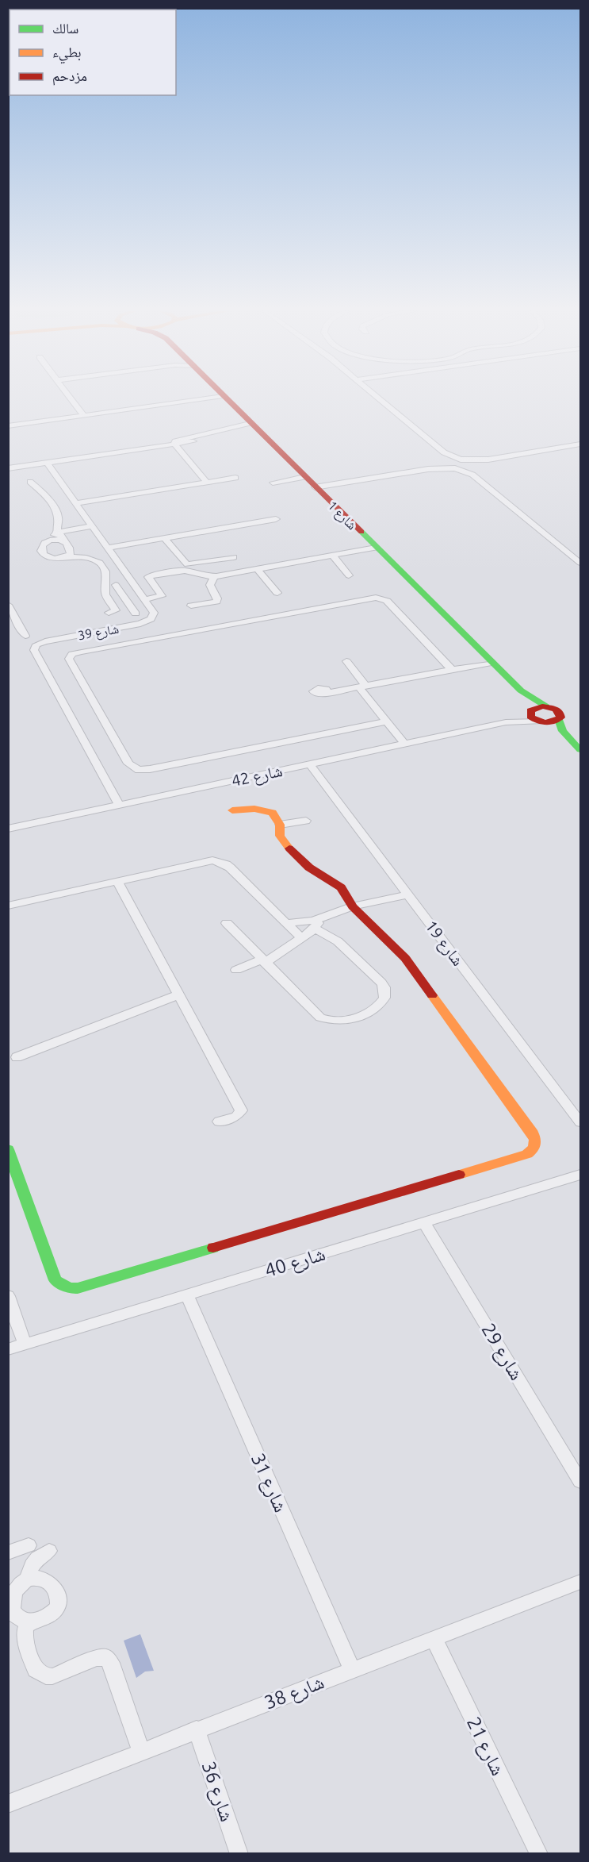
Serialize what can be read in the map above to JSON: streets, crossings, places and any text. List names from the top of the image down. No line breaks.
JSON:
{"streets":{"street":["شارع 1","شارع 39","شارع 42","شارع 19","شارع 40","شارع 29","شارع 31","شارع 38","شارع 21","شارع 36"]},"crossings":[["شارع 1","شارع 42"],["شارع 39","شارع 42"],["شارع 42","شارع 19"],["شارع 40","شارع 29"],["شارع 40","شارع 31"],["شارع 31","شارع 38"],["شارع 38","شارع 21"],["شارع 38","شارع 36"]],"legend":["سالك","بطيء","مزدحم"]}
